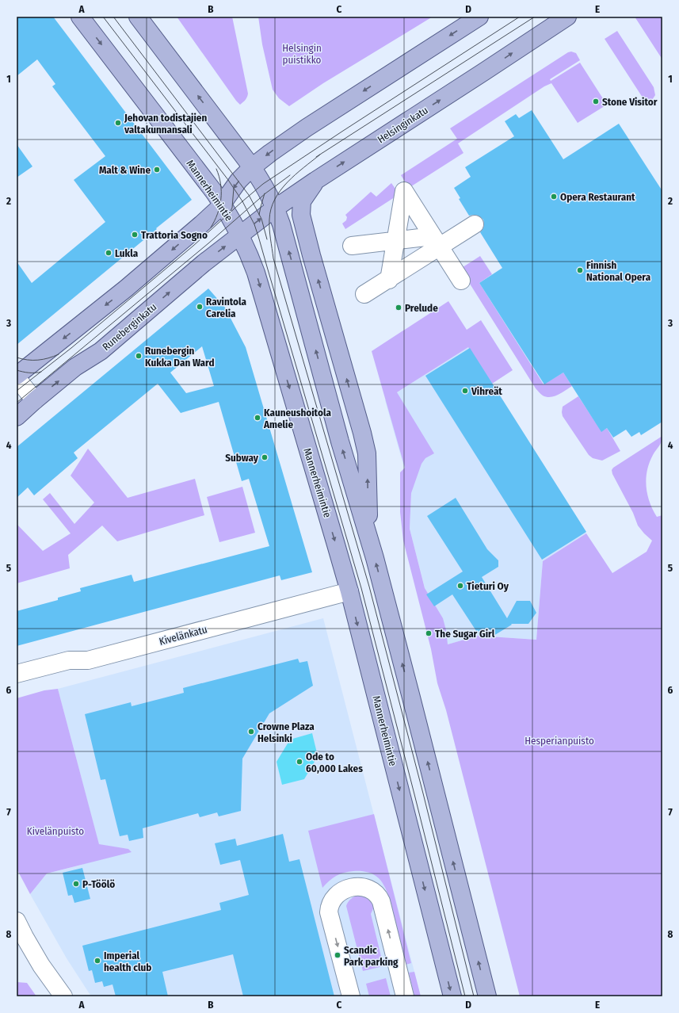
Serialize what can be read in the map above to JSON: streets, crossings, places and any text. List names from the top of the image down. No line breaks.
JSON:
{"streets":{"main road":["Helsinginkatu","Mannerheimintie","Runeberginkatu"],"street":["Kivelänkatu"]},"crossings":[["Helsinginkatu","Mannerheimintie"],["Helsinginkatu","Runeberginkatu"],["Mannerheimintie","Runeberginkatu"],["Mannerheimintie","Kivelänkatu"]],"parks":["Helsingin puistikko","Hesperianpuisto","Kivelänpuisto"],"places":["Stone Visitor","Jehovan todistajien valtakunnansali","Malt & Wine","Opera Restaurant","Trattoria Sogno","Lukla","Finnish National Opera","Ravintola Carelia","Prelude","Runebergin Kukka Dan Ward","Vihreät","Kauneushoitola Amelie","Subway","Tieturi Oy","The Sugar Girl","Crowne Plaza Helsinki","Ode to 60,000 Lakes","P-Töölö","Scandic Park parking","Imperial health club"],"grid":{"columns":["A","B","C","D","E"],"rows":["1","2","3","4","5","6","7","8"]}}
